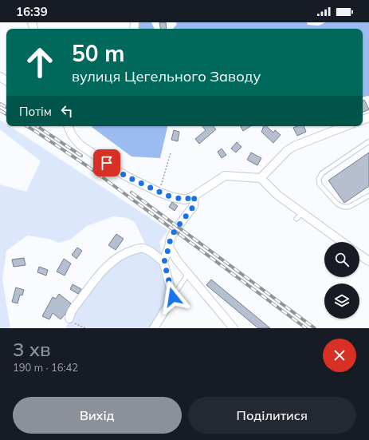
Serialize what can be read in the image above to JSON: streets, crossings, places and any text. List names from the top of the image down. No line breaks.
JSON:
{"page":{"status":"16:39","turn":["50 m","вулиця Цегельного Заводу"],"then":"Потім","heading":["3 хв","190 m · 16:42"],"buttons":["Вихід","Поділитися"]}}
